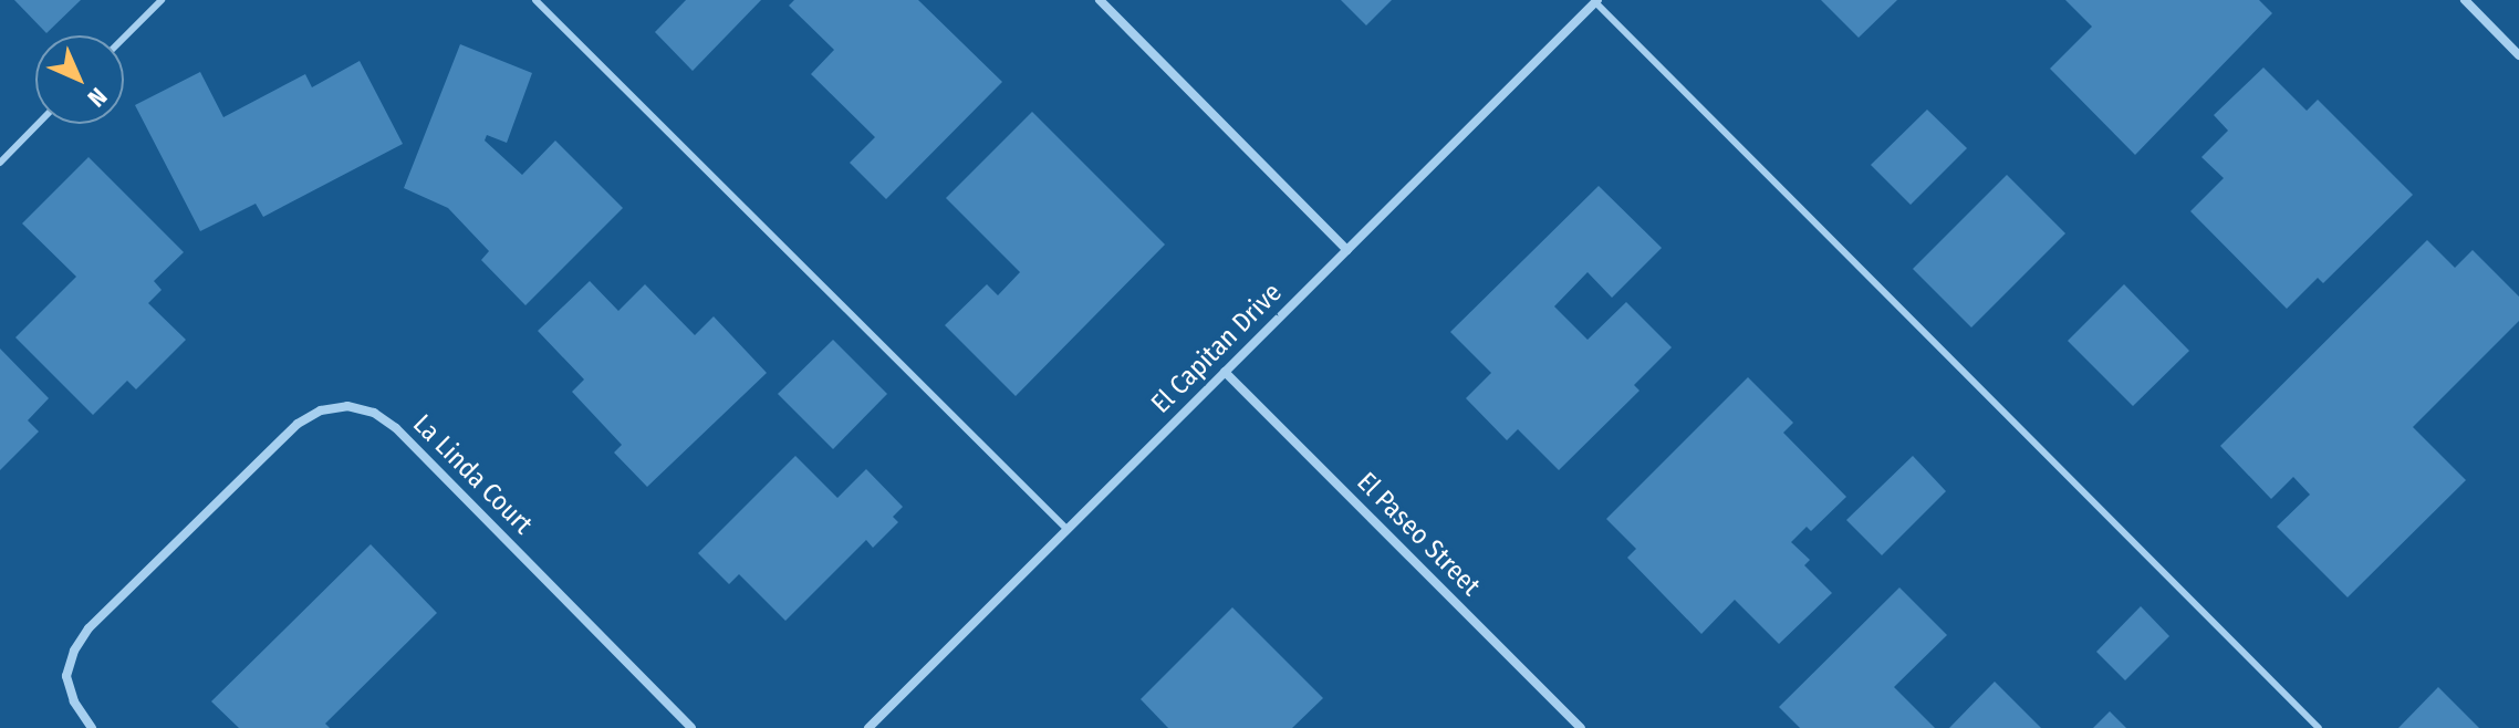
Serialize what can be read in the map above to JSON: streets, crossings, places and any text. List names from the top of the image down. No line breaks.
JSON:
{"streets":{"street":["El Capitan Drive","La Linda Court","El Paseo Street"]},"crossings":[["El Capitan Drive","El Paseo Street"]],"north":"bottom right"}
